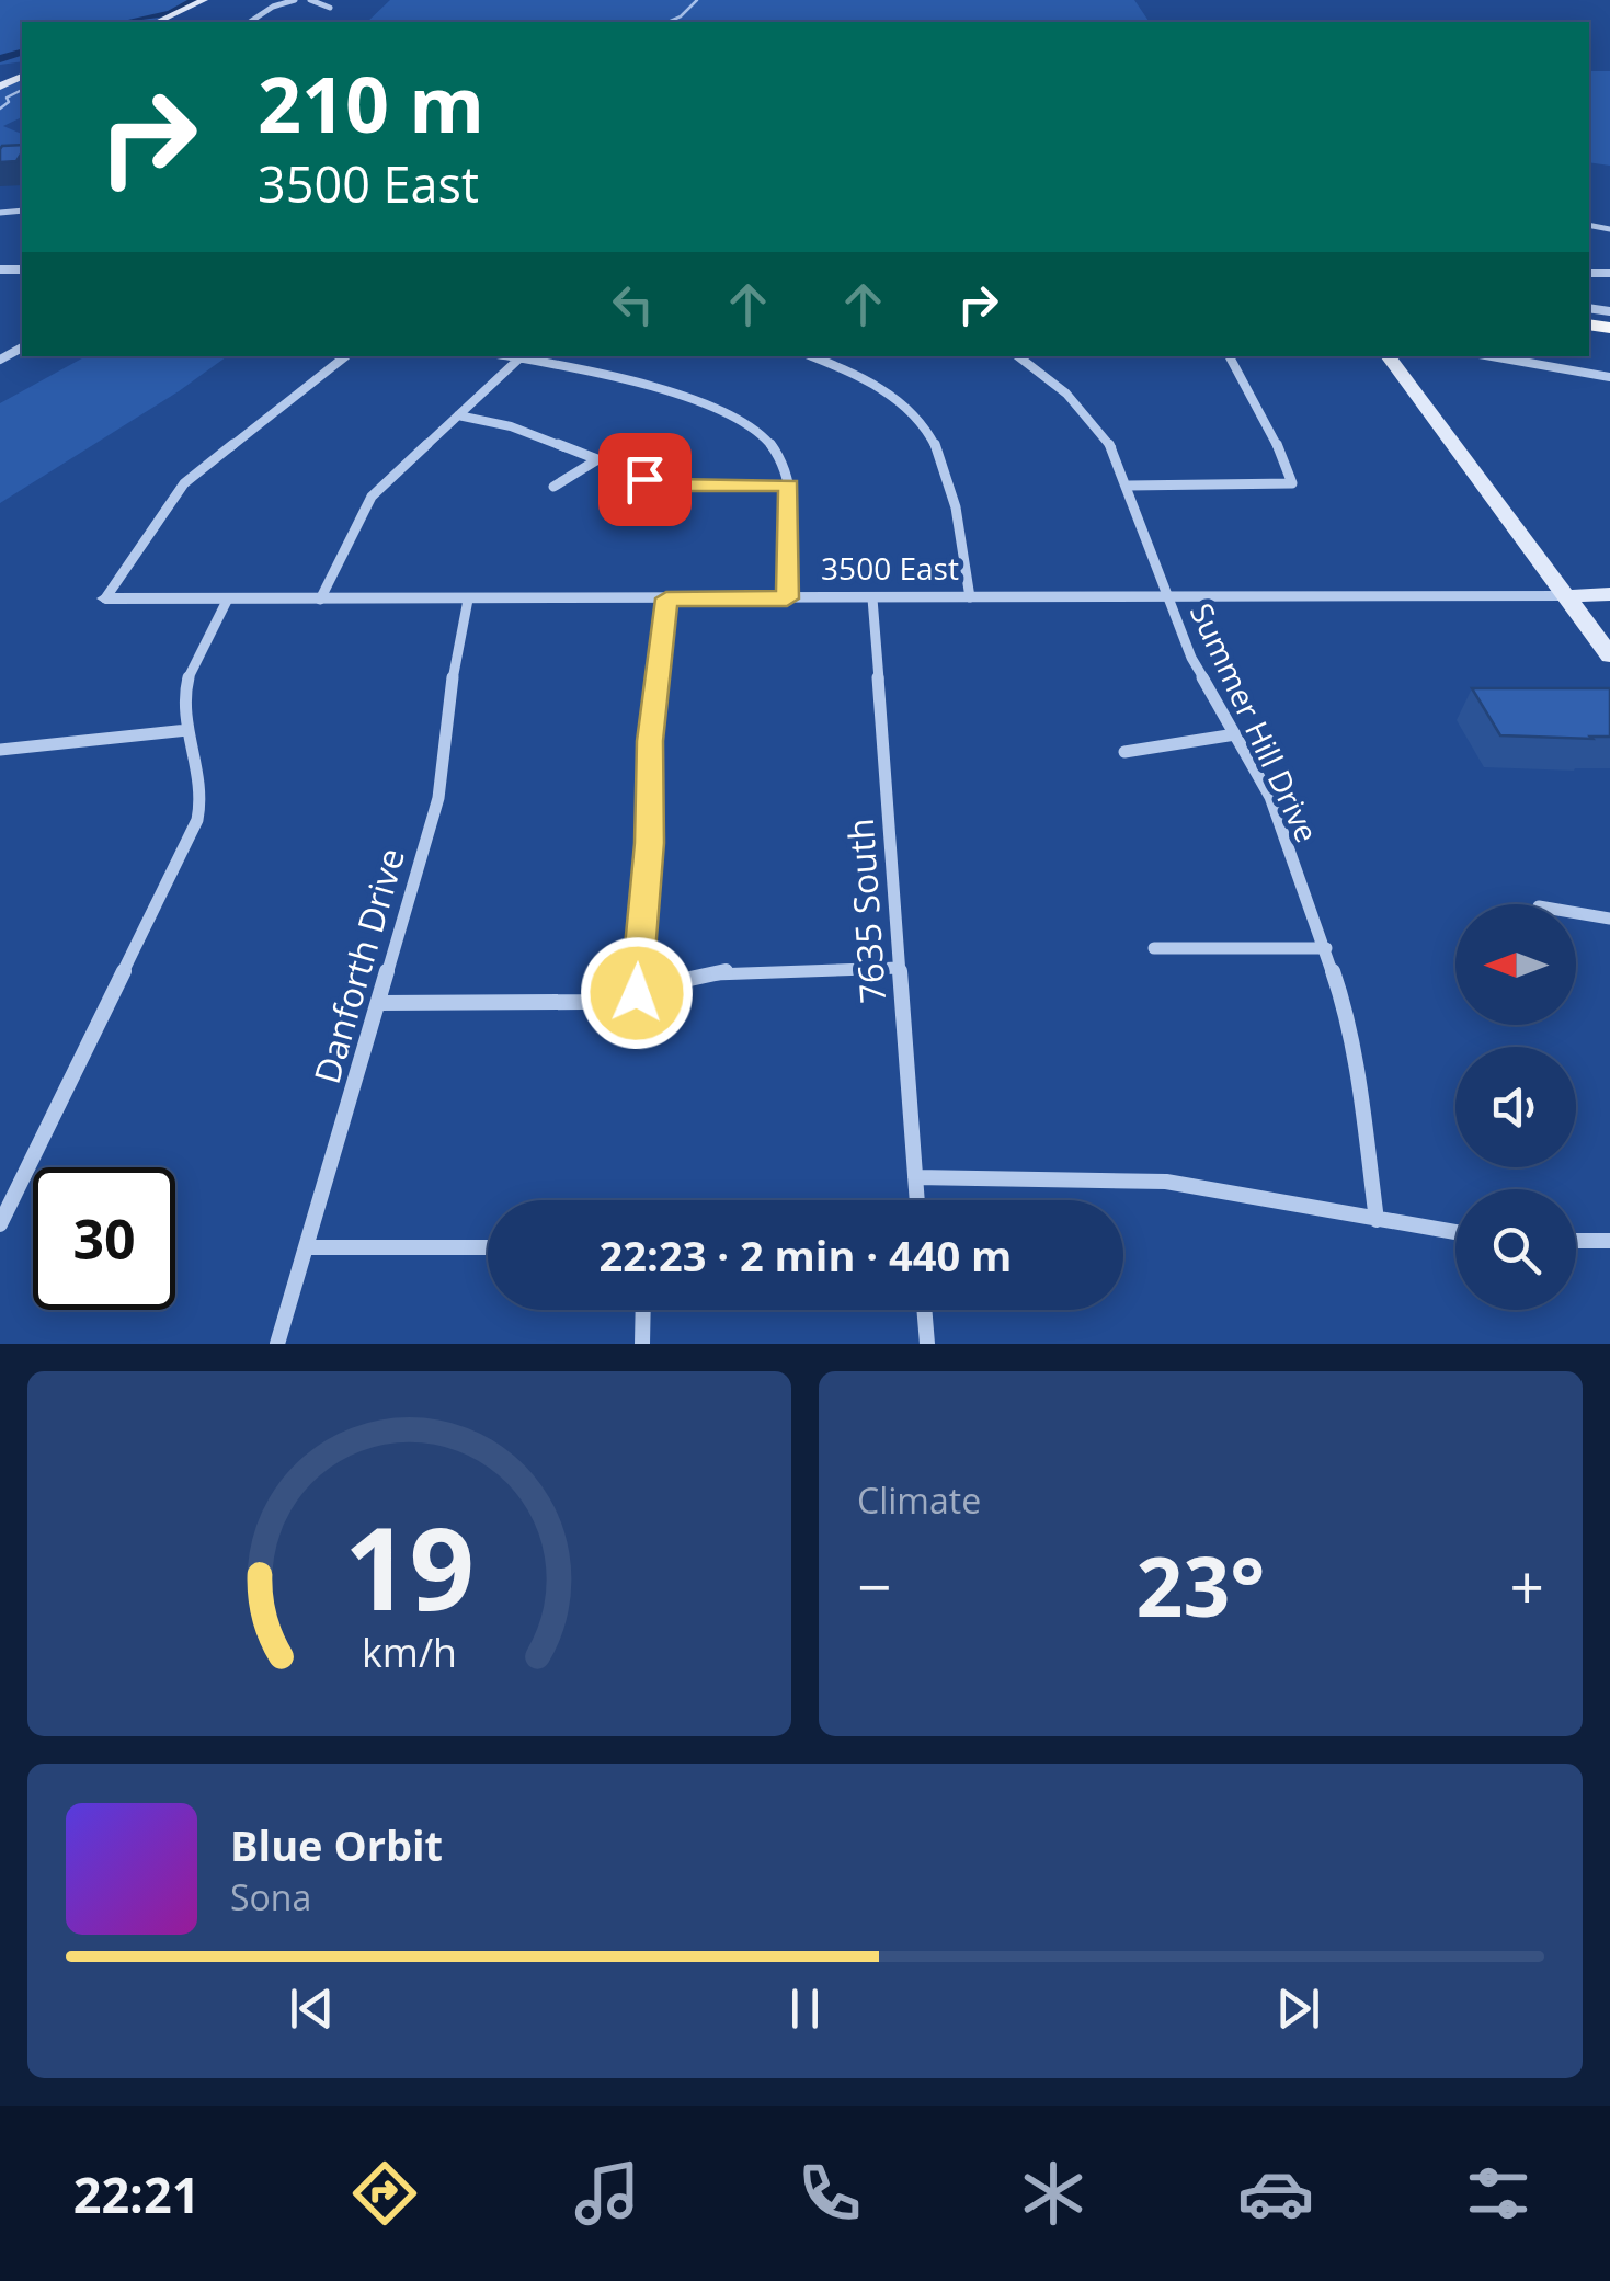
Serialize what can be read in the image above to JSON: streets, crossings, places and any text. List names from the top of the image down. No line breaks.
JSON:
{"streets":{"main road":["3500 East"],"street":["Summer Hill Drive","7635 South","Danforth Drive"]},"crossings":[["3500 East","Summer Hill Drive"],["3500 East","7635 South"],["3500 East","Danforth Drive"]],"north":"left","page":{"turn":["210 m","3500 East"],"limit":"30","trip":"22:23 · 2 min · 440 m","tile":"Climate","heat":["−","23°","+"],"song":["Blue Orbit","Sona"],"tabs":"22:21","gauge":["19","km/h"]}}
